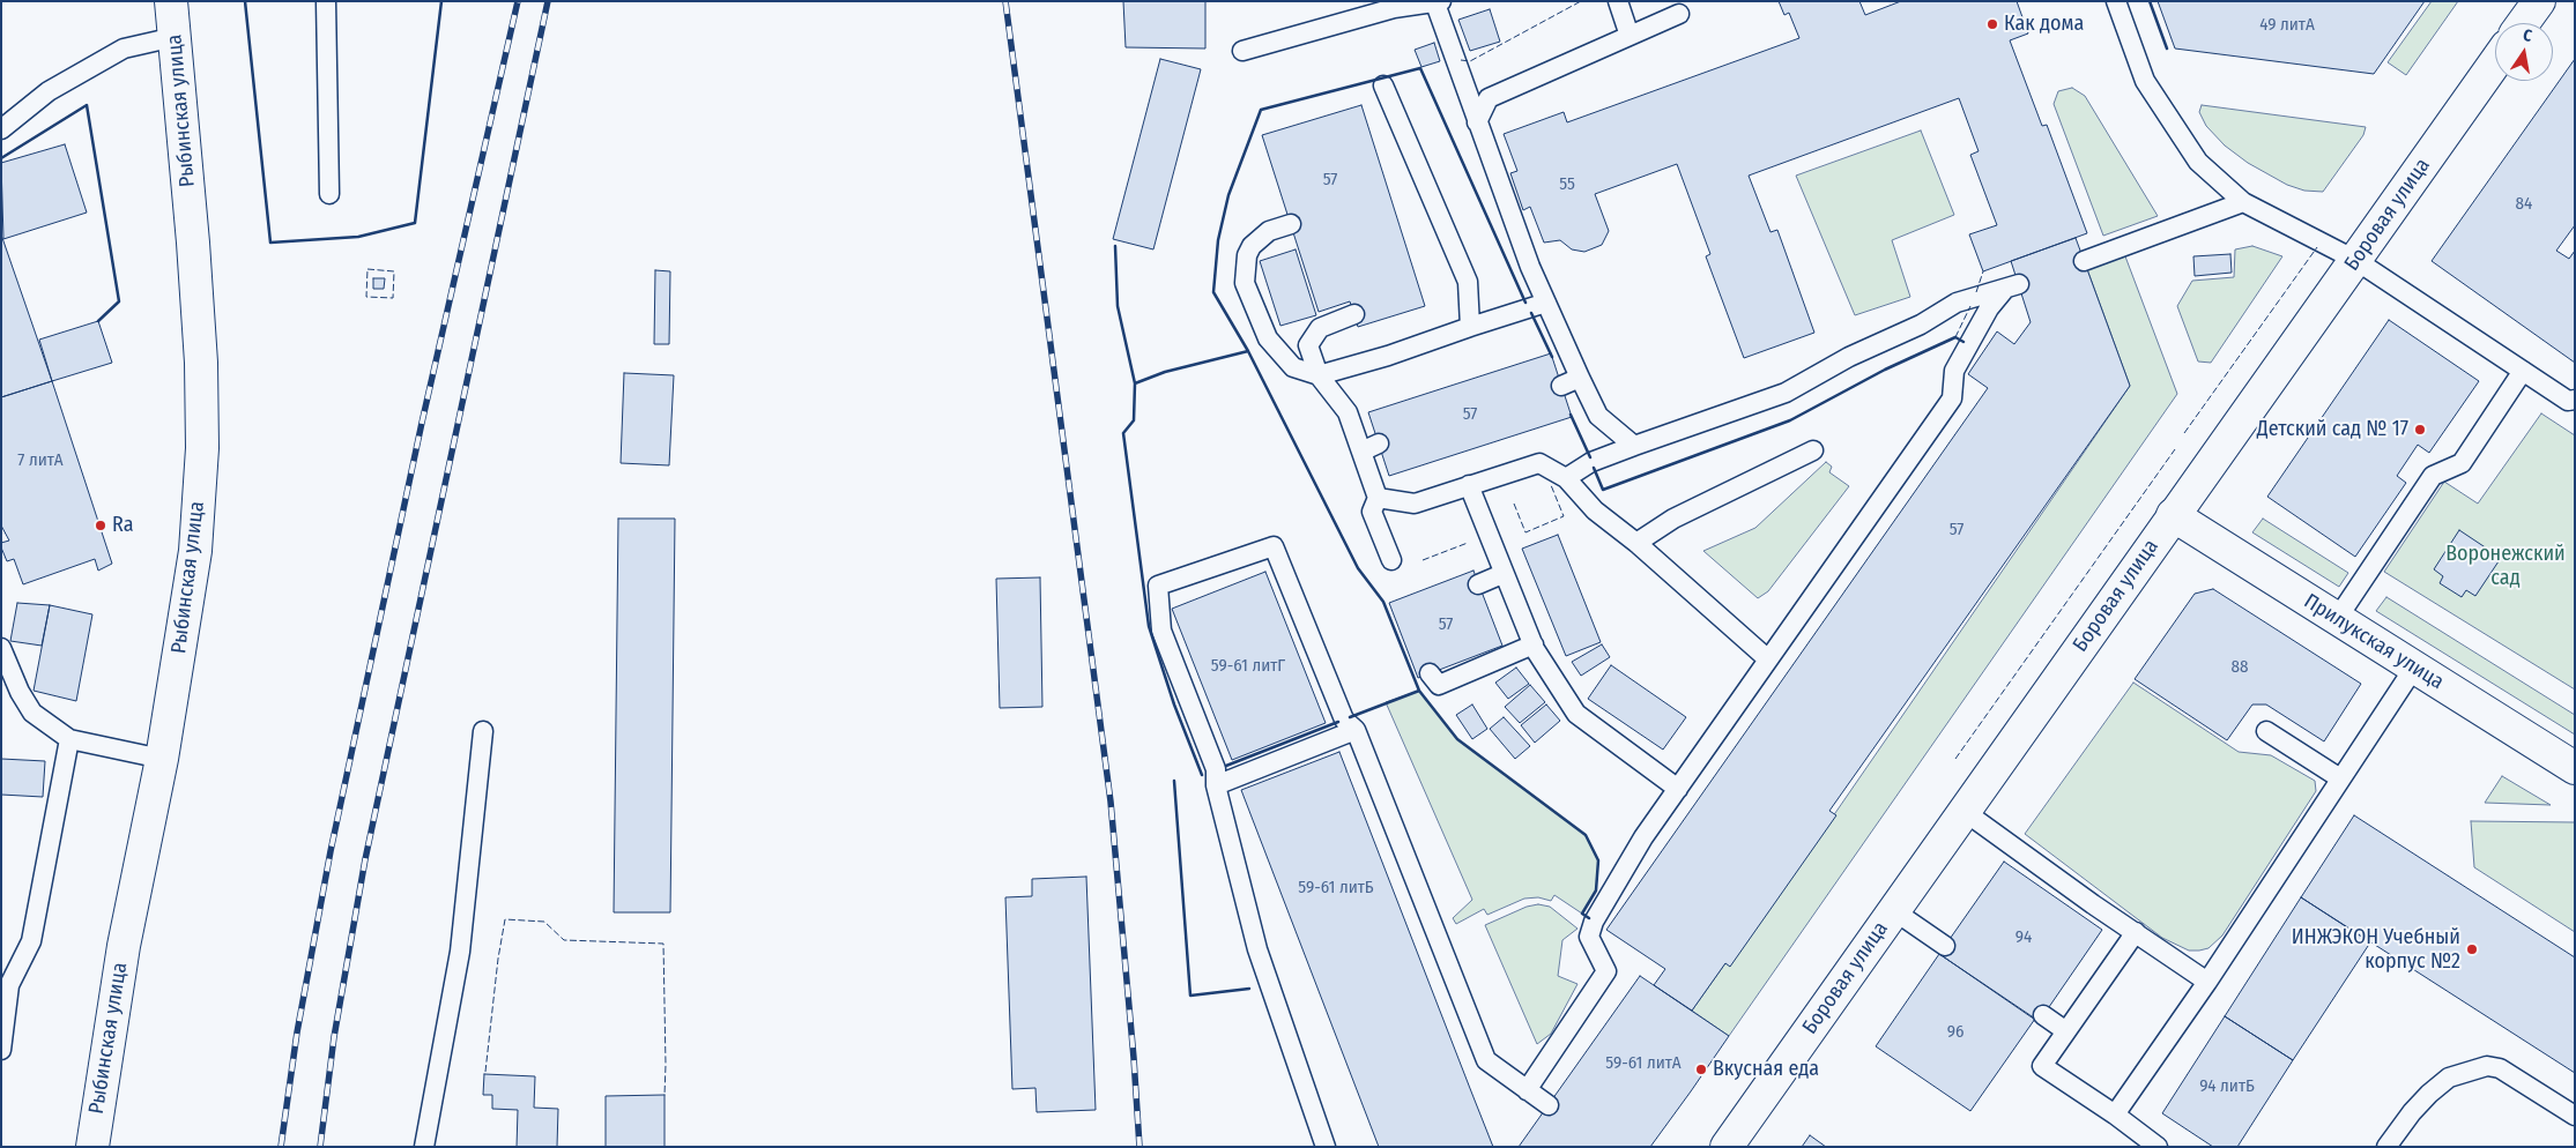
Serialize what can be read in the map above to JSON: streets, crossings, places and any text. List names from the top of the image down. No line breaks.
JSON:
{"streets":{"street":["Рыбинская улица","Боровая улица","Прилукская улица"]},"crossings":[["Боровая улица","Прилукская улица"]],"parks":["Воронежский сад"],"places":["Как дома","Детский сад № 17","Ra","ИНЖЭКОН Учебный корпус №2","Вкусная еда"],"house_numbers":["49 литА","57","55","84","57","7 литА","57","57","59-61 литГ","88","59-61 литБ","94","96","59-61 литА","94 литБ"],"north":"top"}
